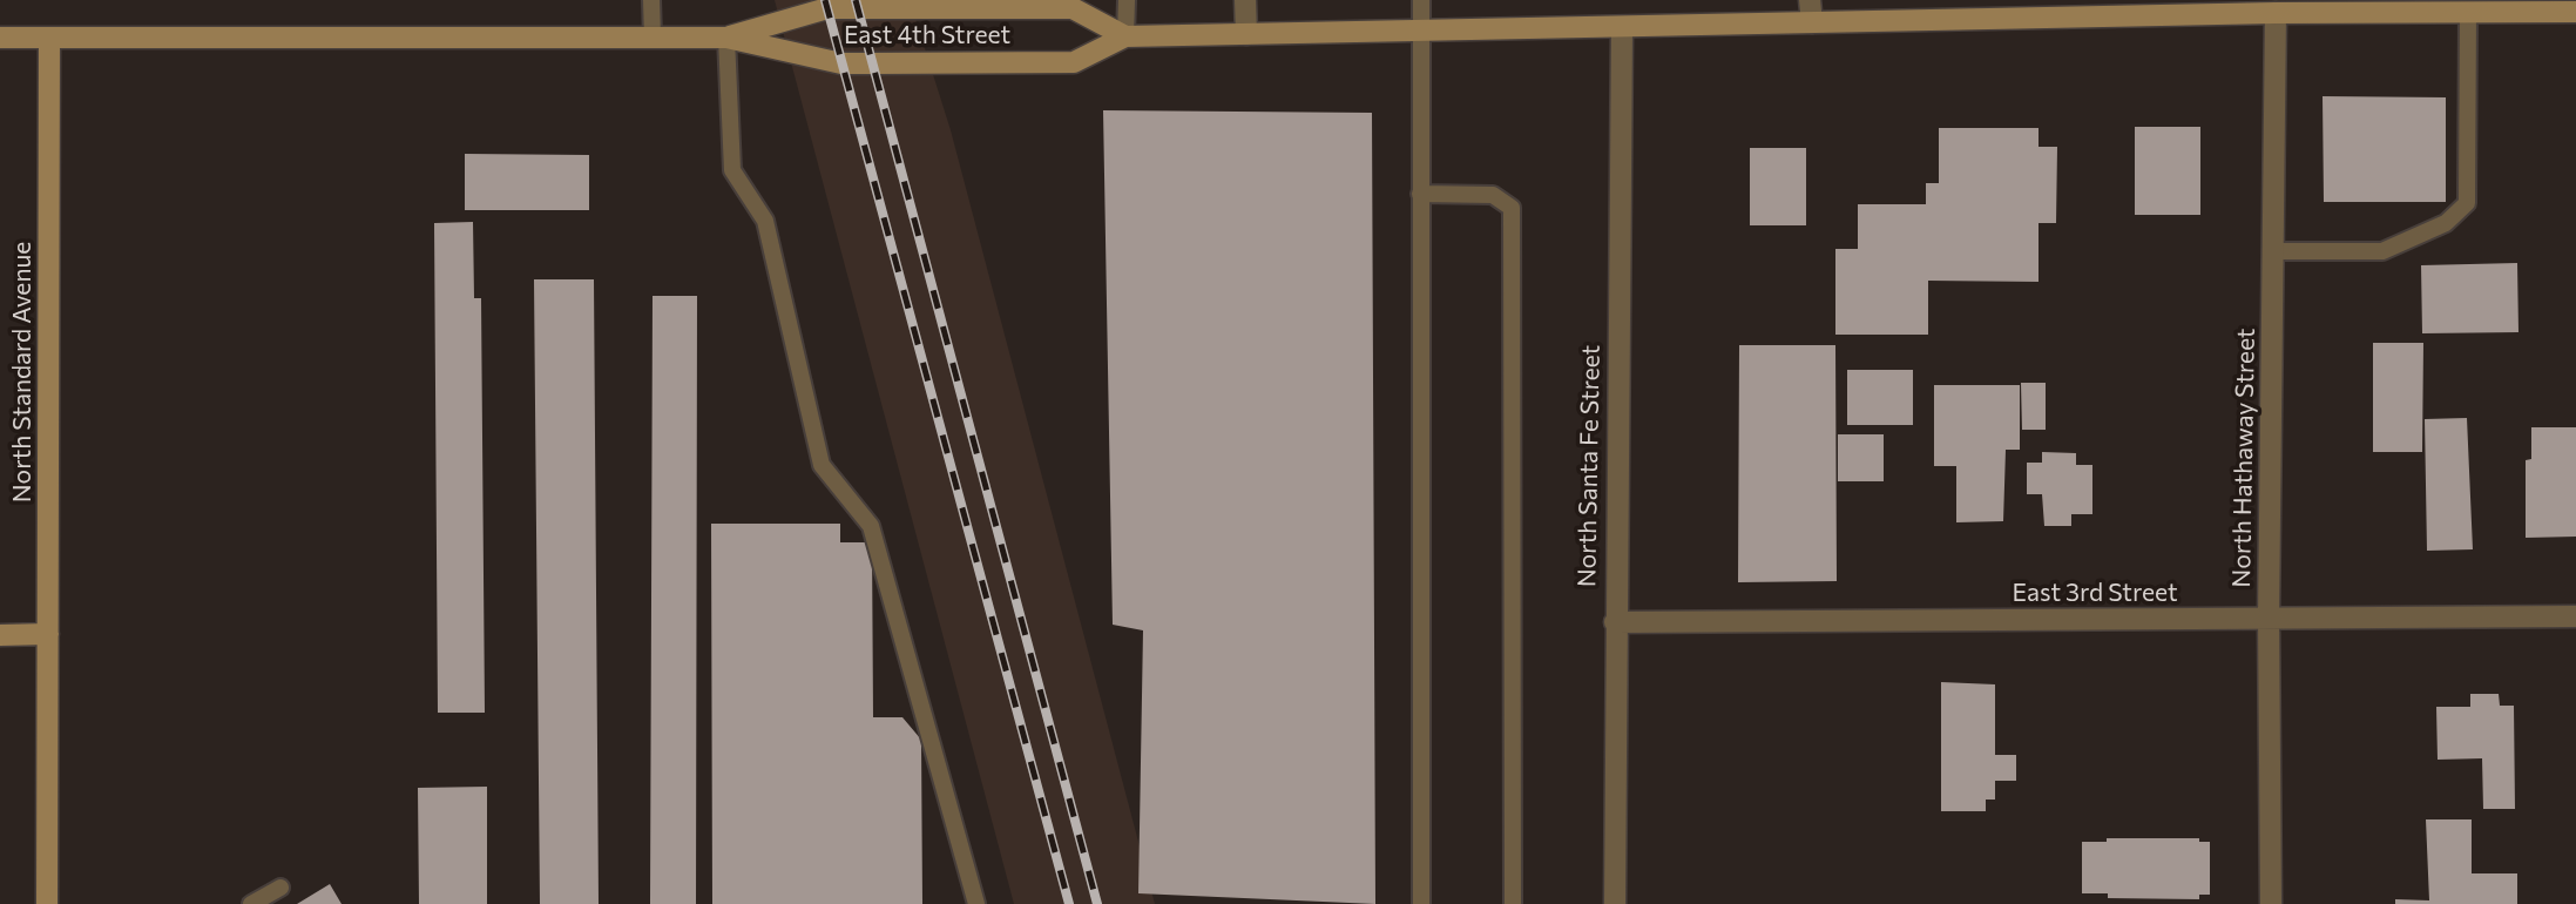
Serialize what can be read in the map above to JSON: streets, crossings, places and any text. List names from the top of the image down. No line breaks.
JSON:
{"streets":{"main road":["East 4th Street","North Standard Avenue"],"street":["North Hathaway Street","North Santa Fe Street","East 3rd Street"]},"crossings":[["East 4th Street","North Standard Avenue"],["East 4th Street","North Hathaway Street"],["East 4th Street","North Santa Fe Street"],["North Hathaway Street","East 3rd Street"],["North Santa Fe Street","East 3rd Street"]]}
